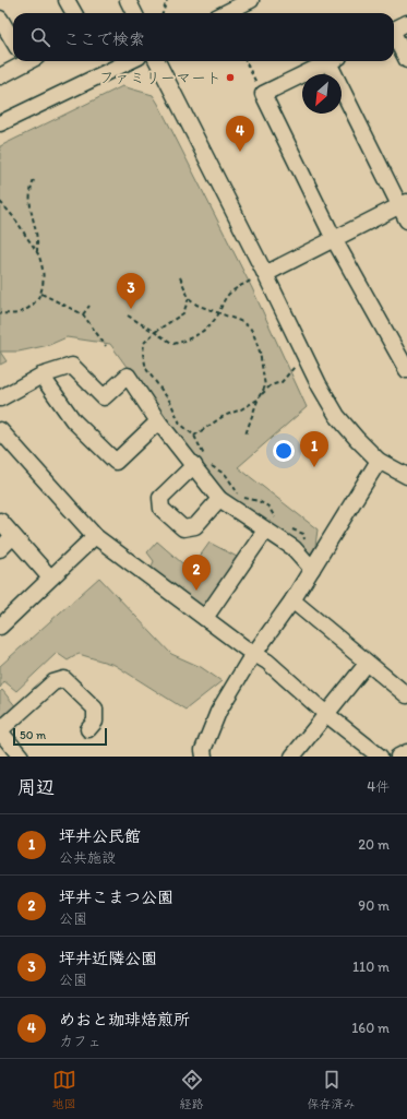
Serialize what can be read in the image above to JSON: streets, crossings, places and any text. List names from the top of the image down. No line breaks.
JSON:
{"places":["ファミリーマート"],"scale_bar":"50 m","north":"bottom left","page":{"search":"ここで検索","pins":["4","3","1","2"],"scale":"50 m","heading":["周辺","4件"],"list":[{"mark":"1","name":"坪井公民館","note":"公共施設","value":"20 m"},{"mark":"2","name":"坪井こまつ公園","note":"公園","value":"90 m"},{"mark":"3","name":"坪井近隣公園","note":"公園","value":"110 m"},{"mark":"4","name":"めおと珈琲焙煎所","note":"カフェ","value":"160 m"}],"nav":["地図","経路","保存済み"]}}
